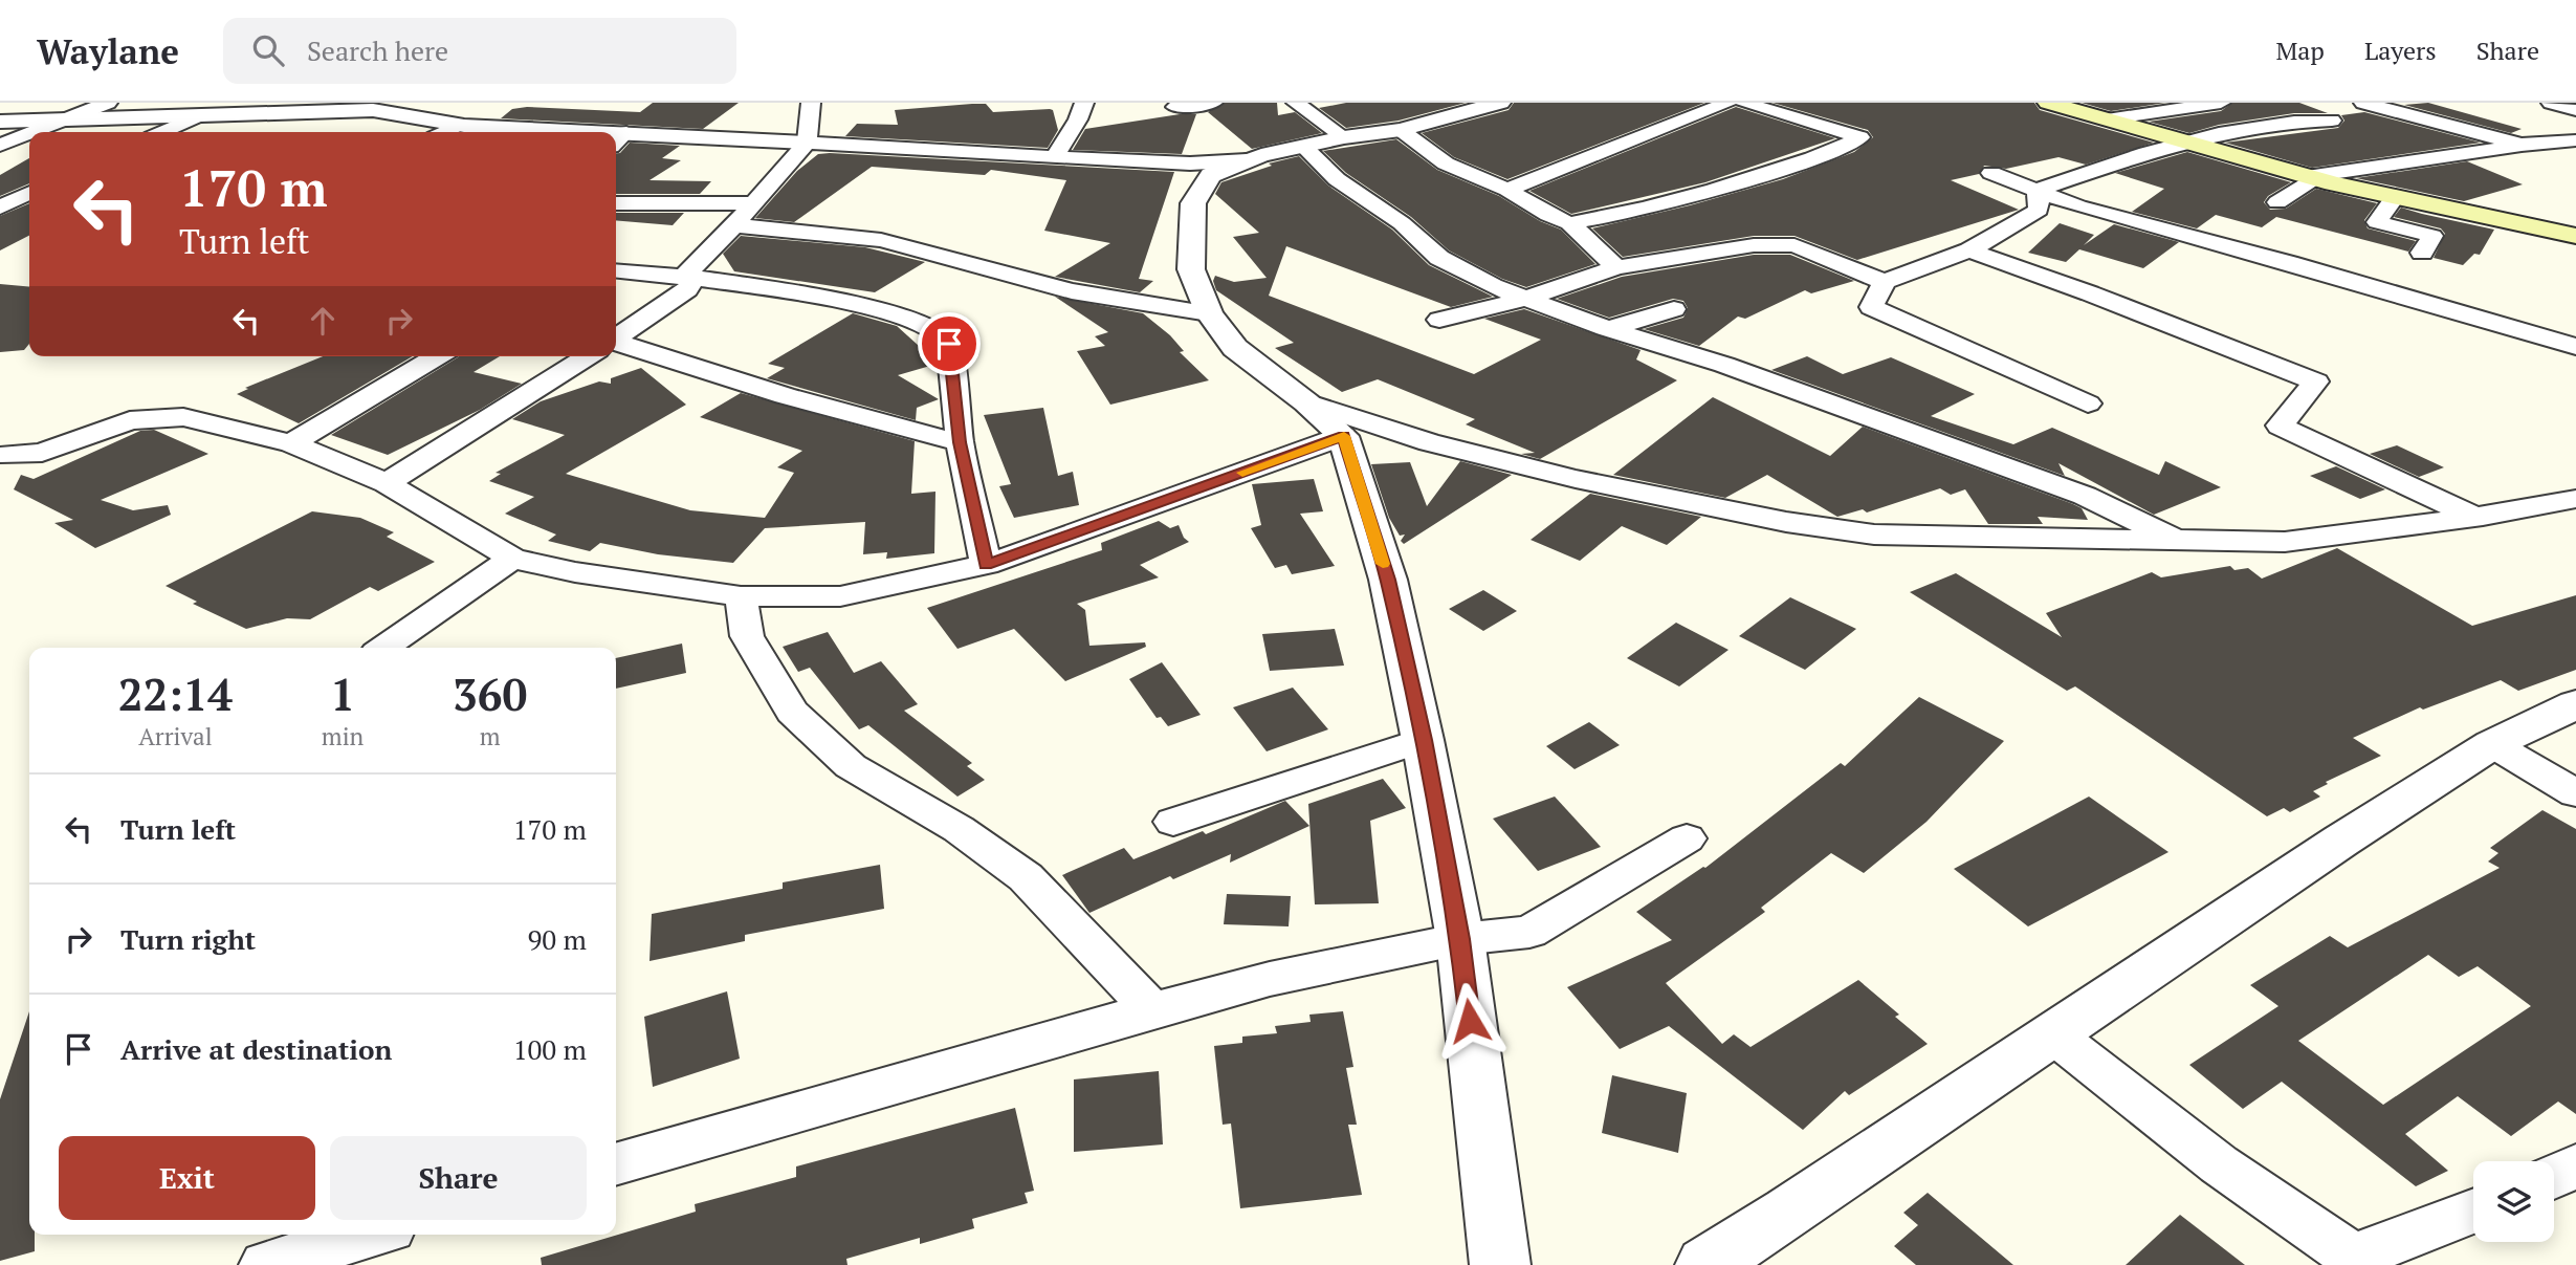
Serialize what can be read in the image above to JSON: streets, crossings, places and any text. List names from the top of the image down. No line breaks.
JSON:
{"page":{"header":"Waylane","search":"Search here","nav":["Map","Layers","Share"],"turn":["170 m","Turn left"],"eta":["22:14","Arrival","1","min","360","m"],"list":[{"name":"Turn left","value":"170 m"},{"name":"Turn right","value":"90 m"},{"name":"Arrive at destination","value":"100 m"}],"buttons":["Exit","Share"]}}
